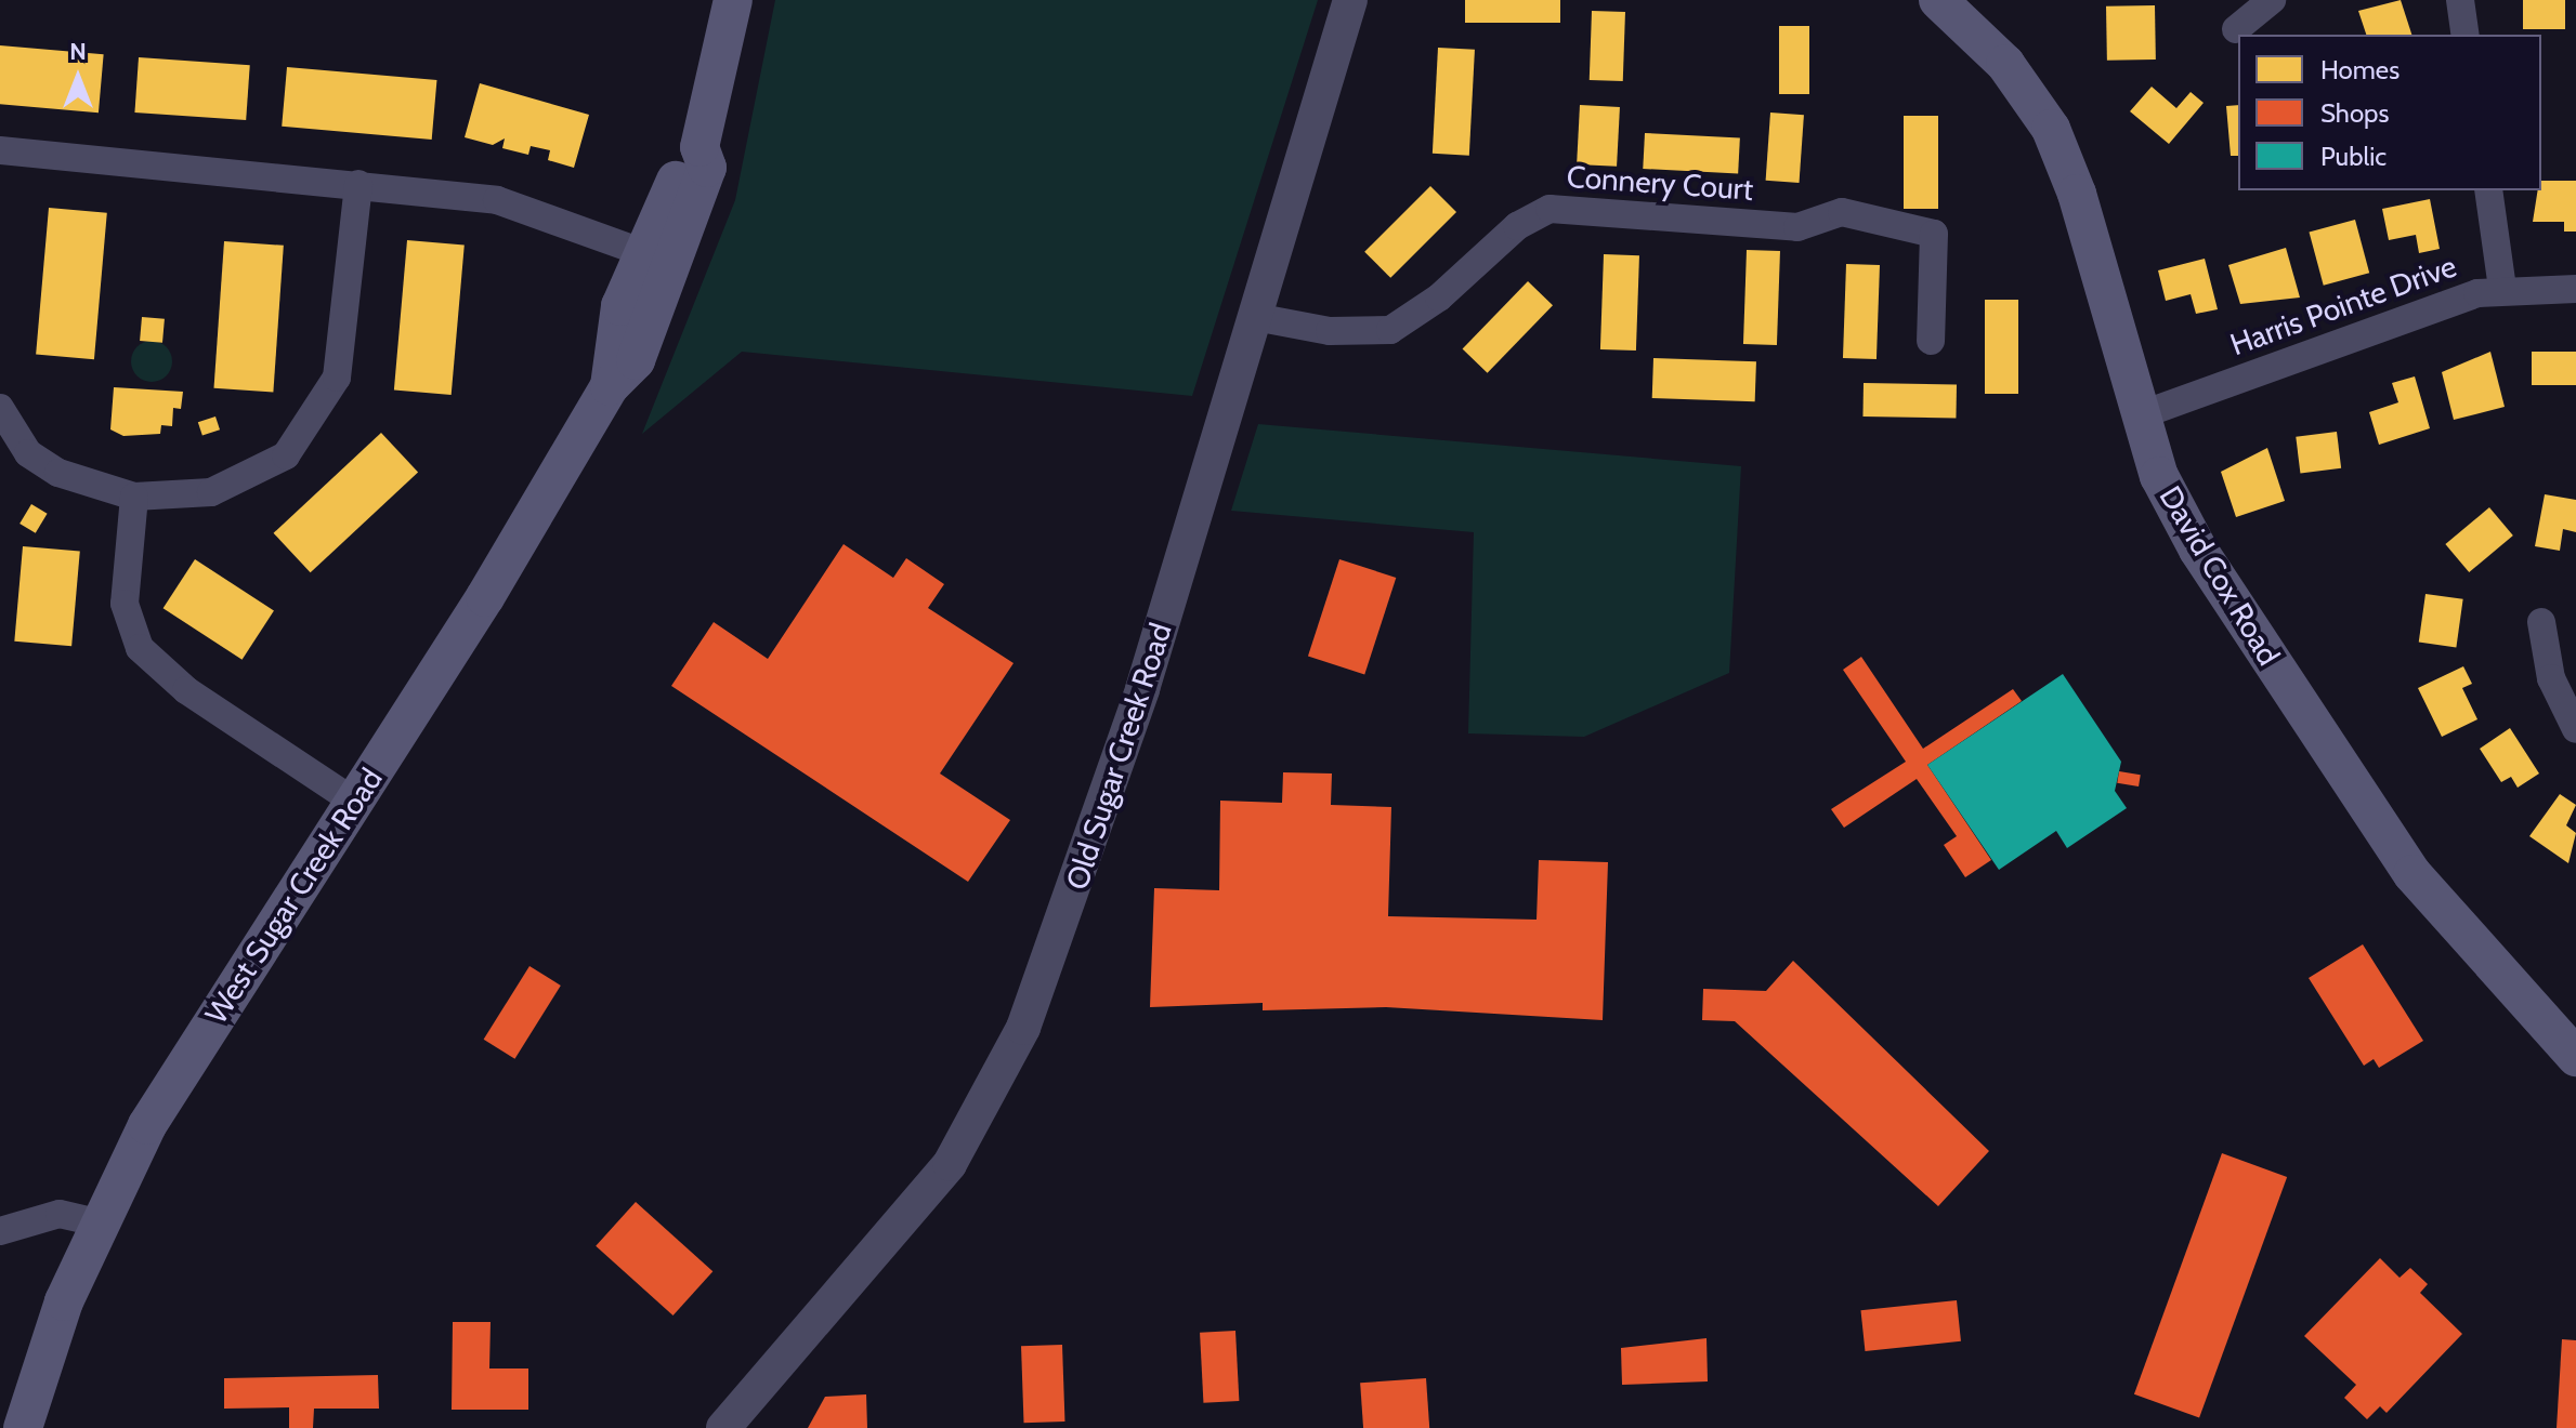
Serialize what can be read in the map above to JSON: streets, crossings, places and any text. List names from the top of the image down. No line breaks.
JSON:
{"streets":{"main road":["David Cox Road","West Sugar Creek Road"],"street":["Connery Court","Harris Pointe Drive","Old Sugar Creek Road"]},"crossings":[["Connery Court","Old Sugar Creek Road"],["Harris Pointe Drive","David Cox Road"]],"legend":["Homes","Shops","Public"],"north":"top"}
